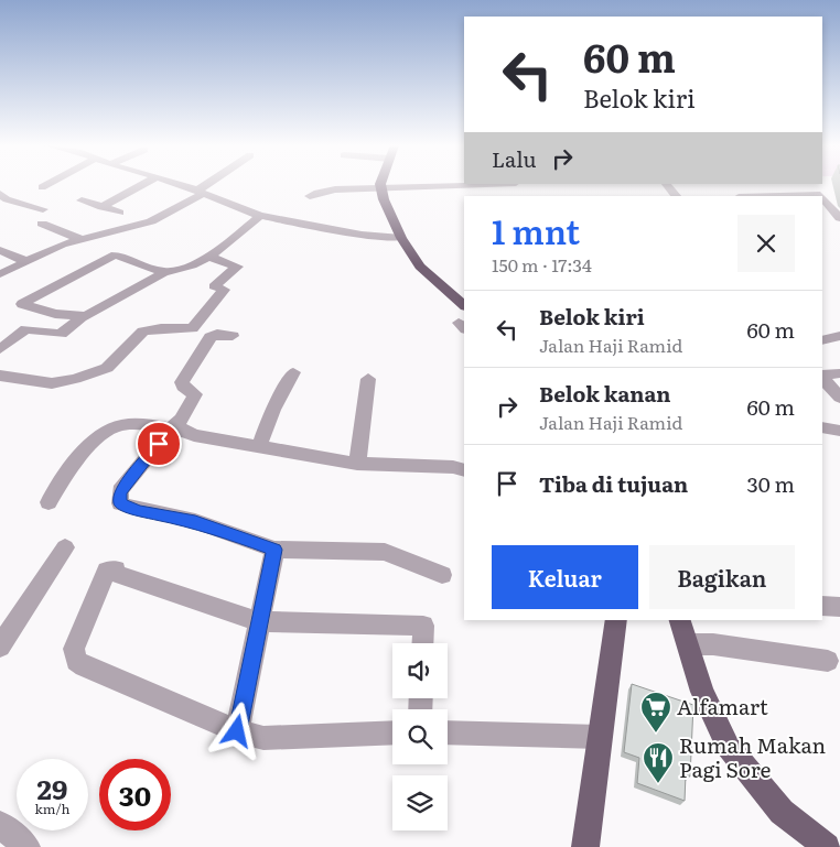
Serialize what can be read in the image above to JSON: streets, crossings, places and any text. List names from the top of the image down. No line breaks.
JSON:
{"places":{"supermarket":["Alfamart"],"restaurant":["Rumah Makan Pagi Sore"]},"page":{"turn":["60 m","Belok kiri"],"then":"Lalu","heading":["1 mnt","150 m · 17:34"],"list":[{"name":"Belok kiri","note":"Jalan Haji Ramid","value":"60 m"},{"name":"Belok kanan","note":"Jalan Haji Ramid","value":"60 m"},{"name":"Tiba di tujuan","value":"30 m"}],"buttons":["Keluar","Bagikan"],"speed":"29 km/h","limit":"30"}}
